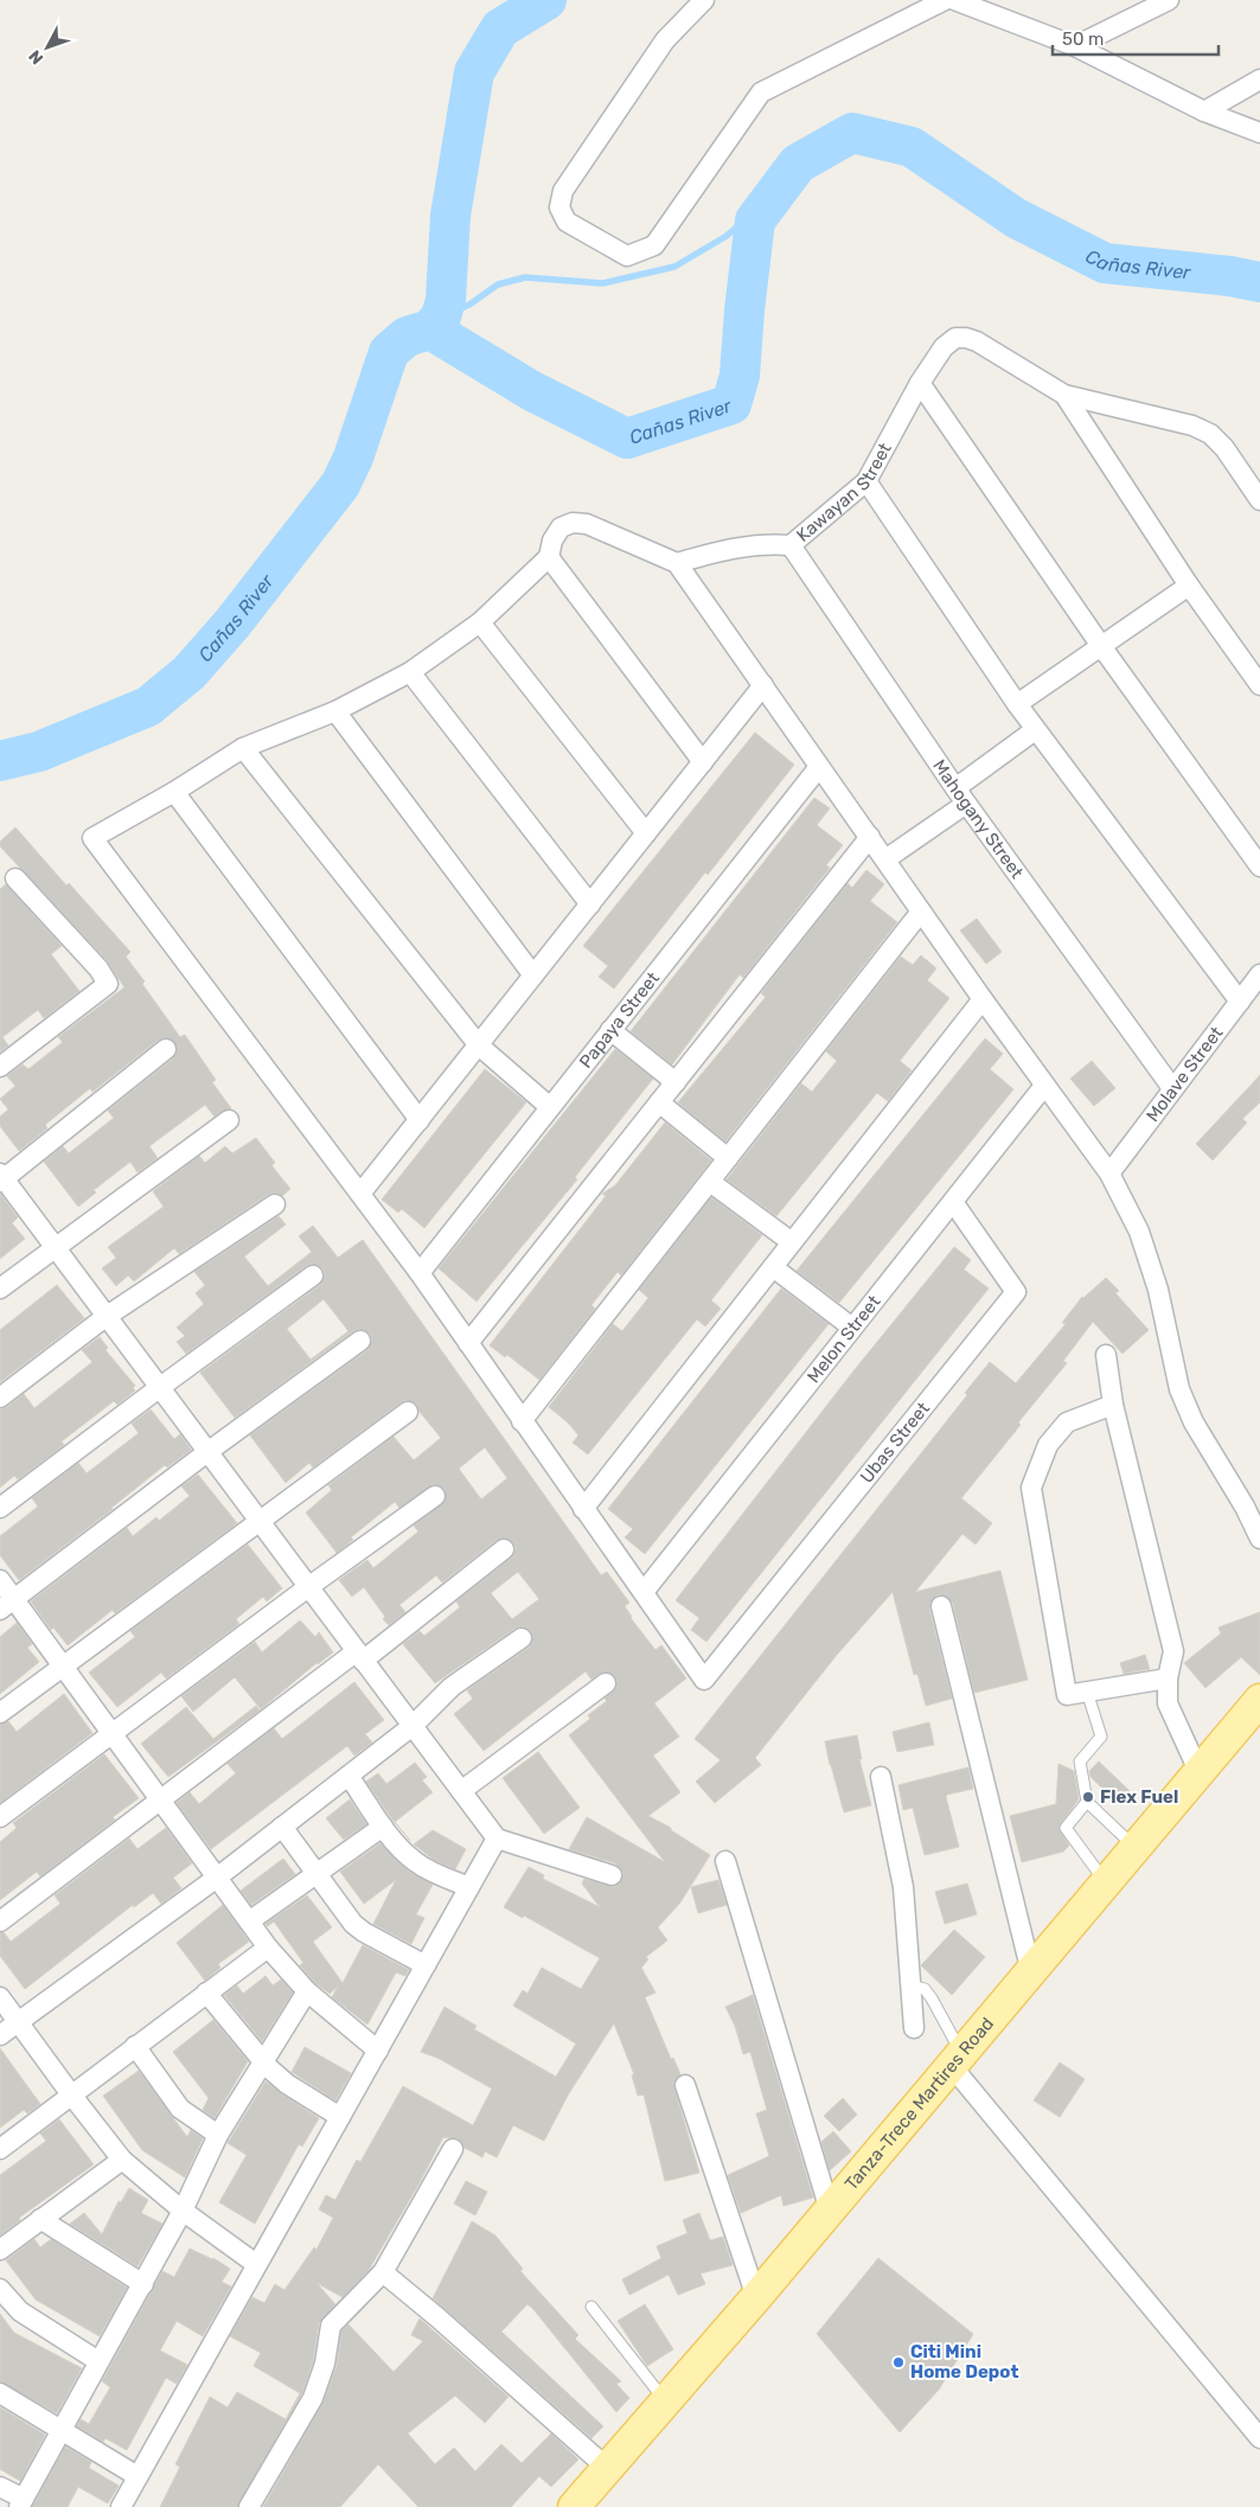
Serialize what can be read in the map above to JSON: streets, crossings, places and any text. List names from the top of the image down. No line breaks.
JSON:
{"streets":{"main road":["Tanza-Trece Martires Road"],"street":["Kawayan Street","Mahogany Street","Papaya Street","Molave Street","Melon Street","Ubas Street"]},"crossings":[["Kawayan Street","Mahogany Street"],["Mahogany Street","Molave Street"],["Melon Street","Ubas Street"]],"water":["Cañas River"],"places":["Flex Fuel","Citi Mini Home Depot"],"scale_bar":"50 m","north":"bottom left"}
